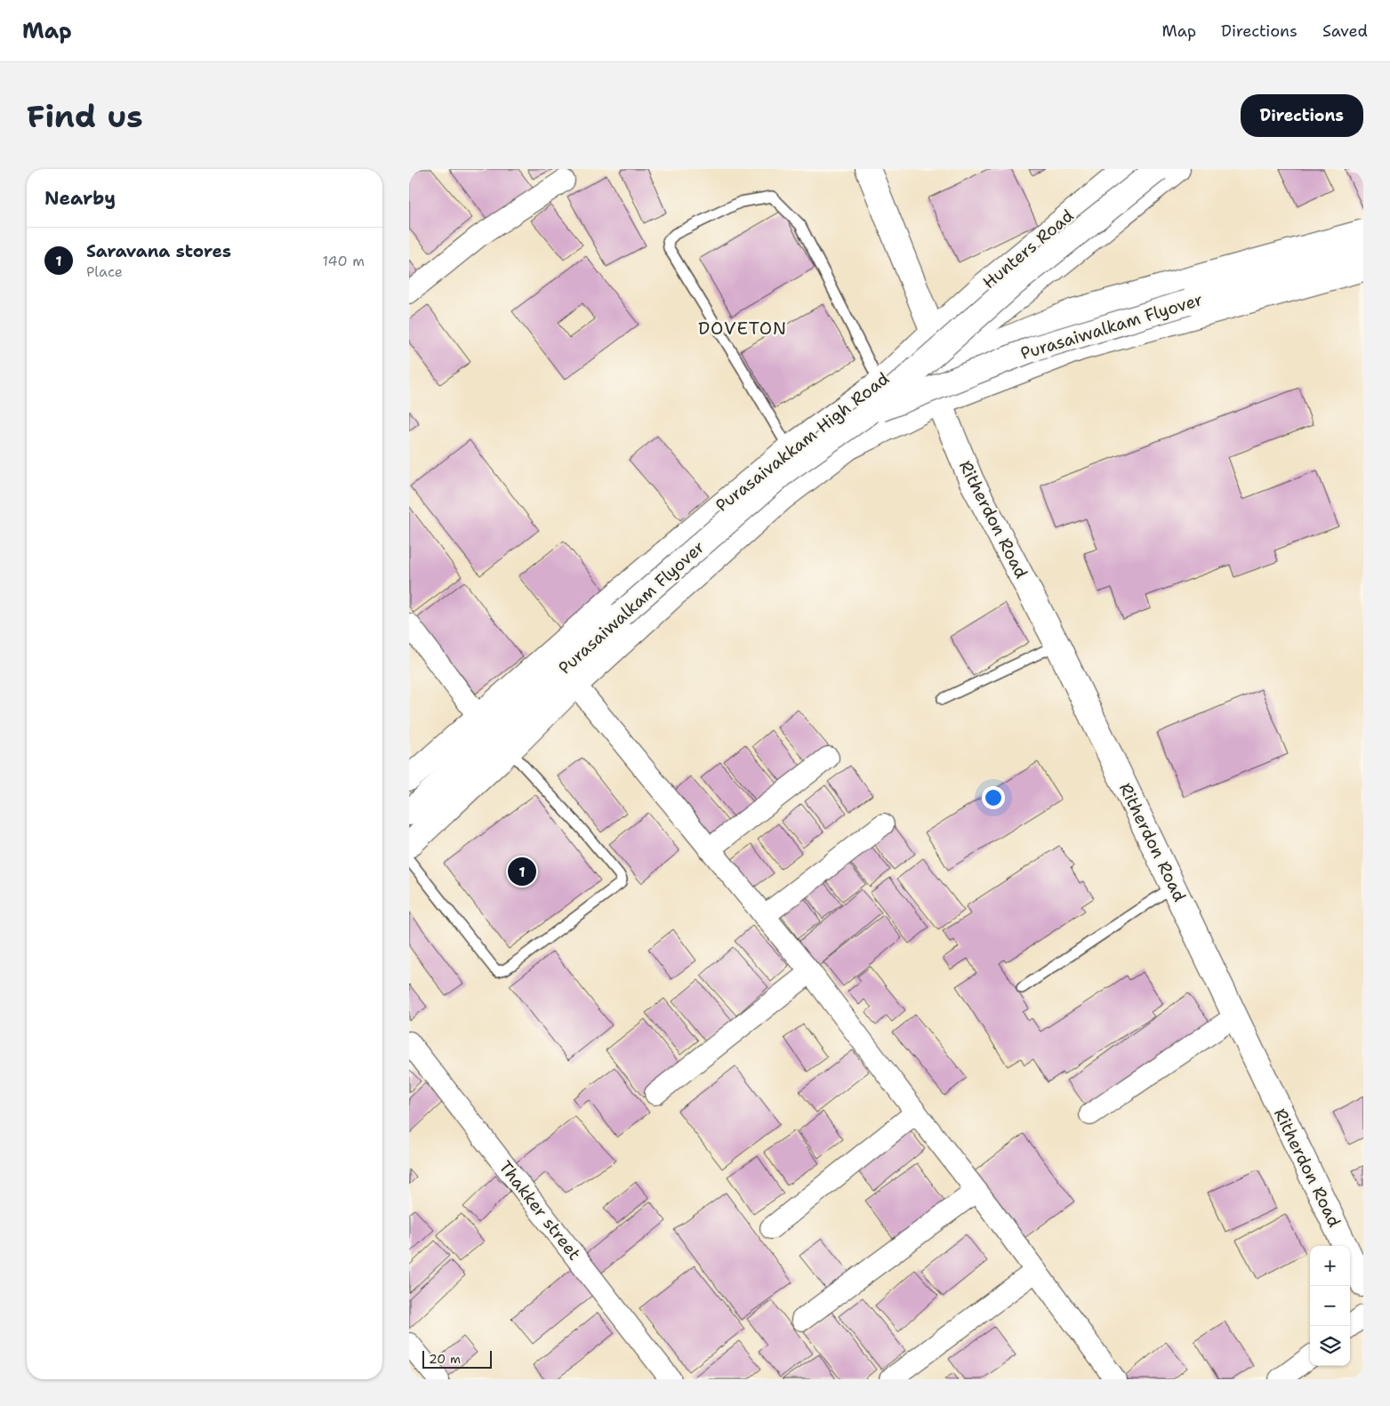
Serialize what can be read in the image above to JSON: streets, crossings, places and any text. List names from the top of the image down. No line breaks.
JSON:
{"streets":{"street":["Hunters Road","Purasaiwalkam Flyover","Purasaivakkam High Road","Ritherdon Road","Thakker street"]},"crossings":[["Hunters Road","Purasaivakkam High Road"]],"districts":["DOVETON"],"scale_bar":"20 m","page":{"header":"Map","nav":["Map","Directions","Saved"],"buttons":"Directions","title":"Find us","heading":"Nearby","list":[{"mark":"1","name":"Saravana stores","note":"Place","value":"140 m"}],"pins":"1","map_buttons":["+","−"],"scale":"20 m"}}
